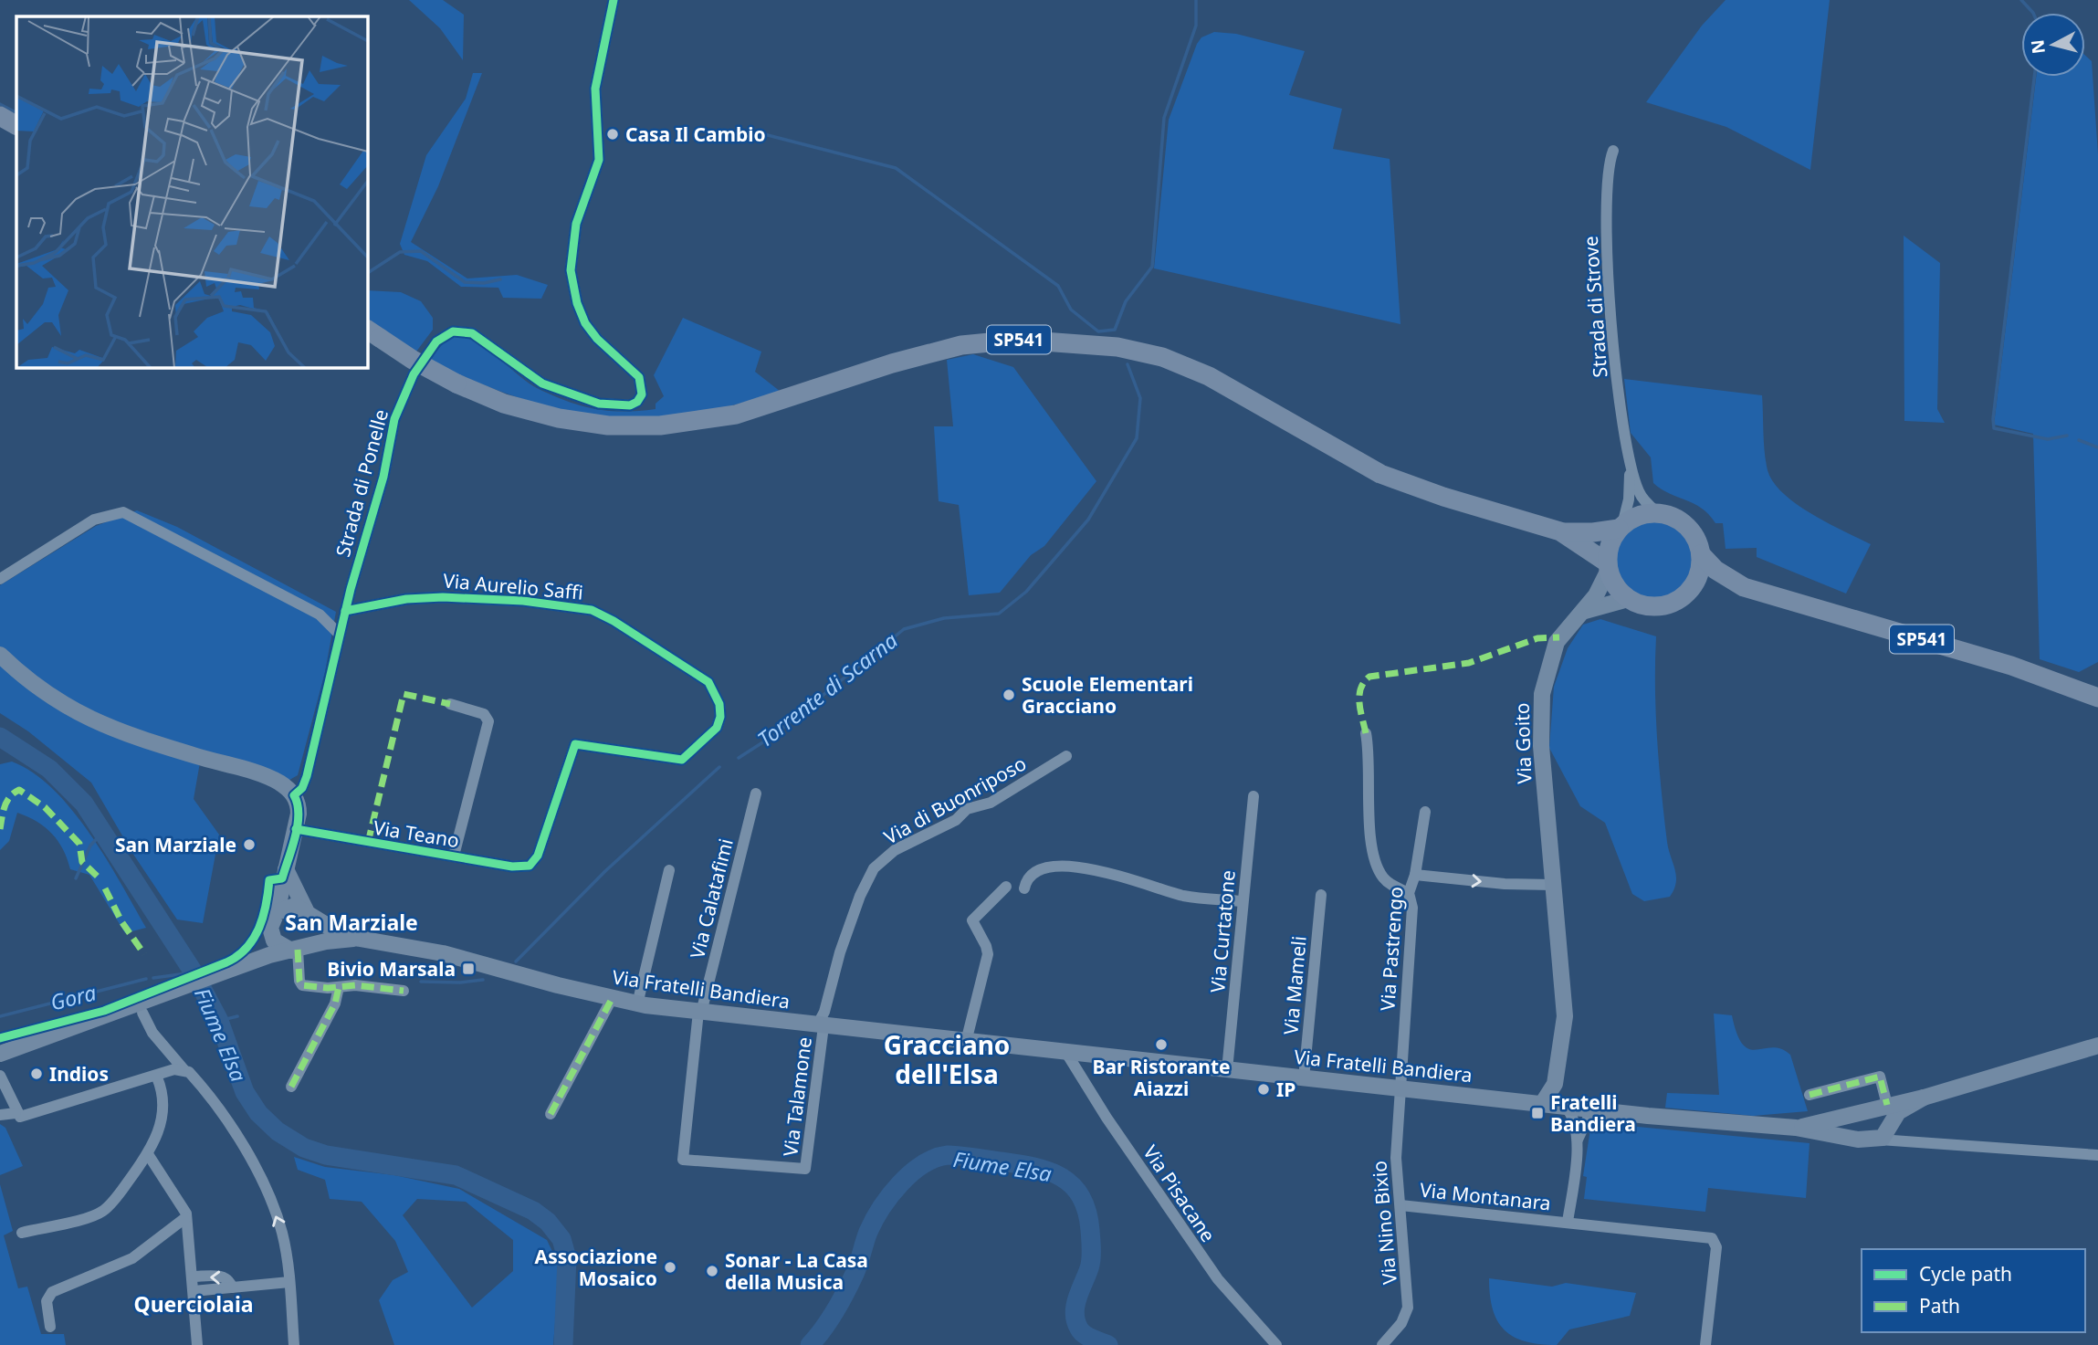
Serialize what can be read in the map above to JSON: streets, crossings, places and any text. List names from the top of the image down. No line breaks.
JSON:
{"streets":{"main road":["SP541","Via Goito","Via Fratelli Bandiera"],"street":["Strada di Strove","Strada di Ponelle","Via Aurelio Saffi","Via di Buonriposo","Via Teano","Via Calatafimi","Via Curtatone","Via Pastrengo","Via Mameli","Via Talamone","Via Pisacane","Via Montanara","Via Nino Bixio"]},"crossings":[["Strada di Strove","SP541"],["Strada di Strove","Via Goito"],["SP541","Via Goito"],["Strada di Ponelle","Via Aurelio Saffi"],["Via Aurelio Saffi","Via Teano"],["Via Goito","Via Fratelli Bandiera"],["Via Goito","Via Montanara"],["Via di Buonriposo","Via Fratelli Bandiera"],["Via di Buonriposo","Via Talamone"],["Via Calatafimi","Via Fratelli Bandiera"],["Via Calatafimi","Via Talamone"],["Via Curtatone","Via Fratelli Bandiera"],["Via Pastrengo","Via Fratelli Bandiera"],["Via Pastrengo","Via Nino Bixio"],["Via Mameli","Via Fratelli Bandiera"],["Via Fratelli Bandiera","Via Talamone"],["Via Fratelli Bandiera","Via Pisacane"],["Via Fratelli Bandiera","Via Montanara"],["Via Fratelli Bandiera","Via Nino Bixio"],["Via Montanara","Via Nino Bixio"]],"districts":["San Marziale","Gracciano dell'Elsa","Querciolaia"],"water":["Torrente di Scarna","Gora","Fiume Elsa"],"places":{"other":["Casa Il Cambio","Scuole Elementari Gracciano","San Marziale","Bar Ristorante Aiazzi","Indios","IP","Associazione Mosaico","Sonar - La Casa della Musica"],"transit":["Bivio Marsala","Fratelli Bandiera"]},"legend":["Cycle path","Path"],"north":"left"}
